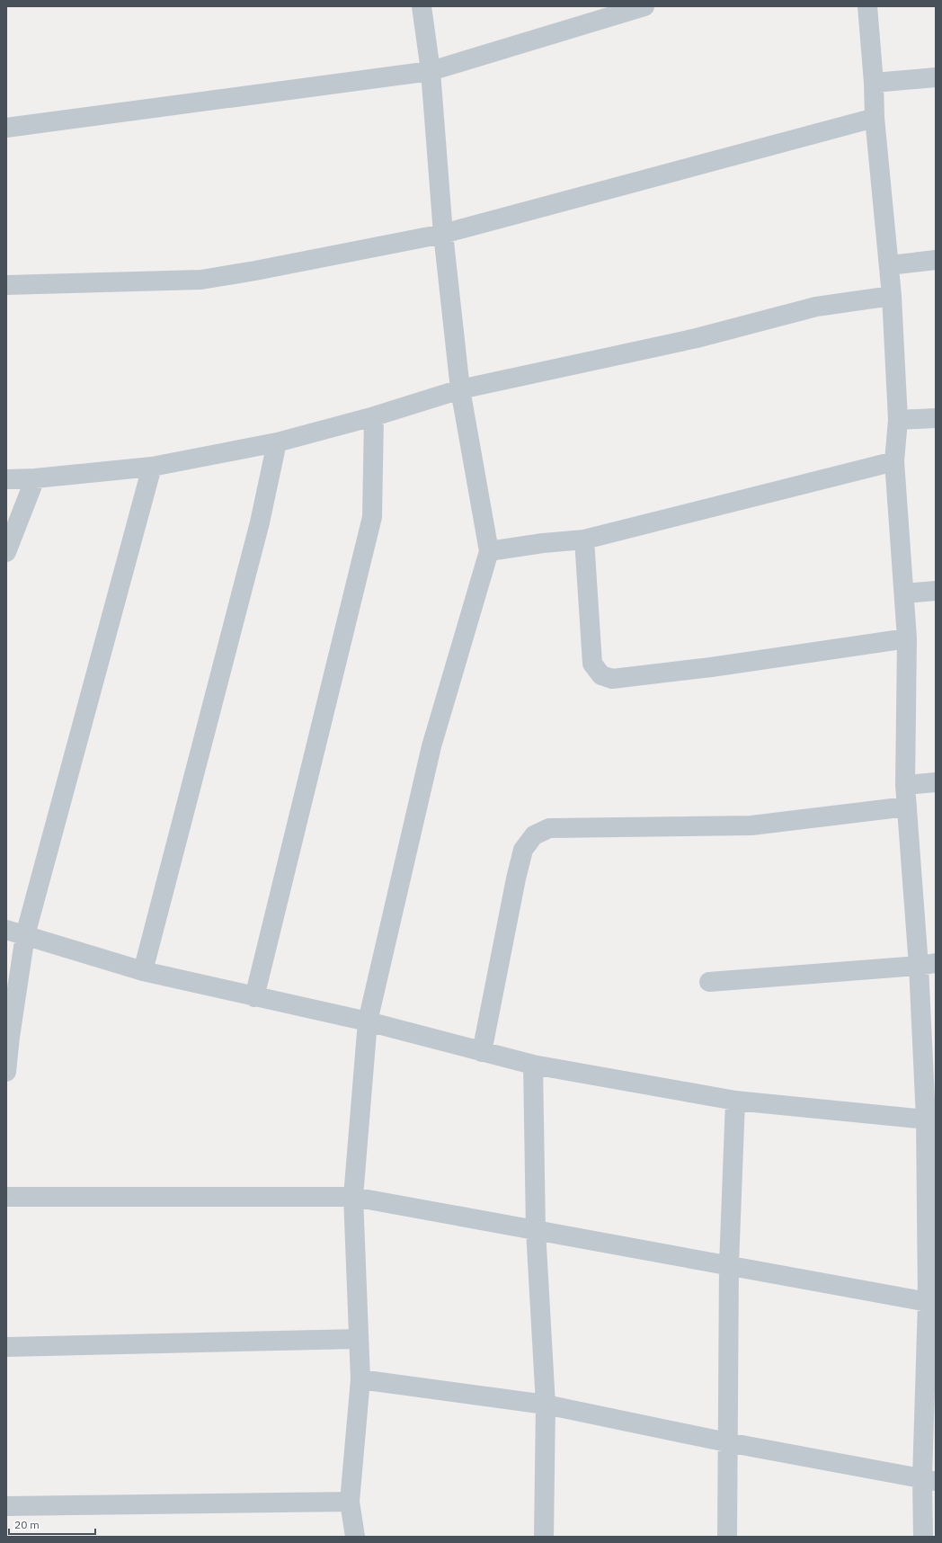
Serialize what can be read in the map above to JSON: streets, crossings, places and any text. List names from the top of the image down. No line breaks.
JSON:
{"scale_bar":"20 m"}
